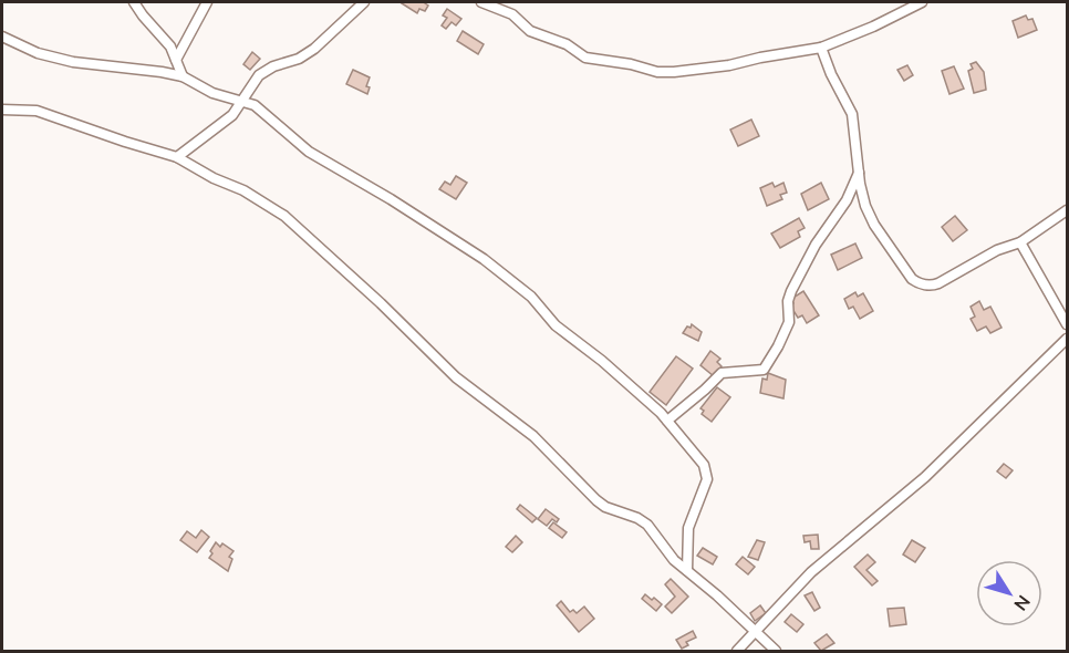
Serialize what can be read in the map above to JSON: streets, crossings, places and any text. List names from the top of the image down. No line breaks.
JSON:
{"north":"bottom right"}
